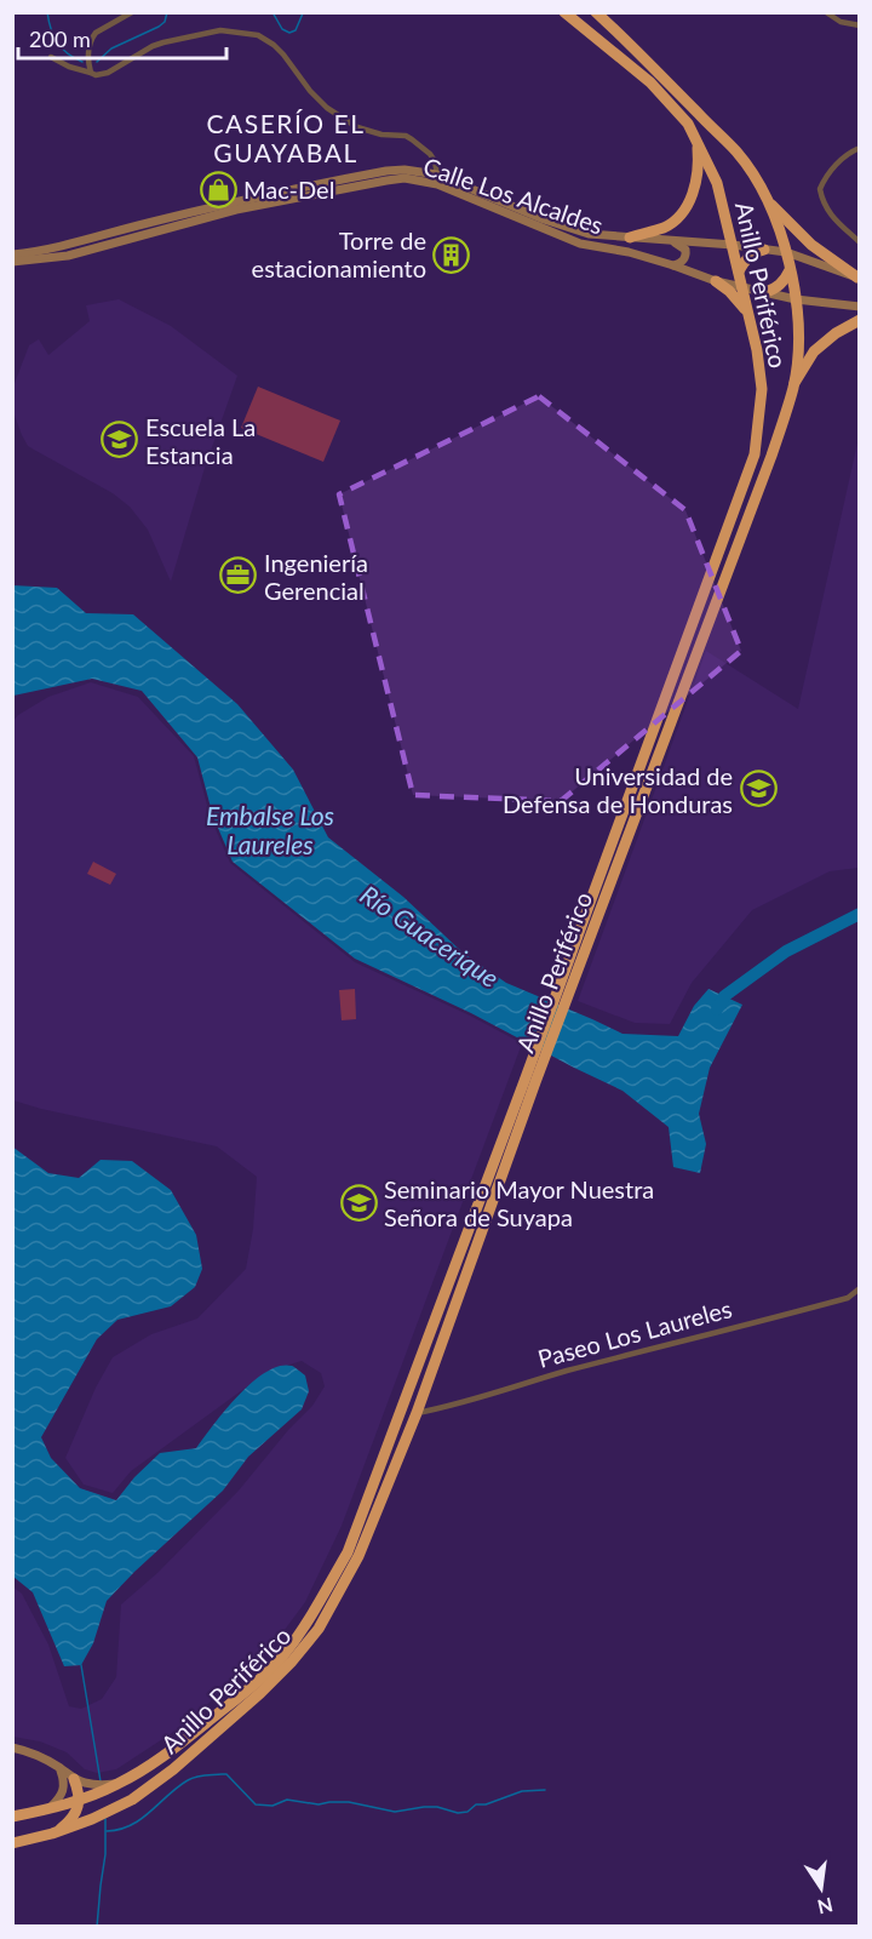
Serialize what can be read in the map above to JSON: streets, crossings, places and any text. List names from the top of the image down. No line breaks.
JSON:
{"streets":{"highway":["Anillo Periférico"],"main road":["Calle Los Alcaldes"],"street":["Paseo Los Laureles"]},"crossings":[["Calle Los Alcaldes","Anillo Periférico"],["Anillo Periférico","Paseo Los Laureles"]],"districts":["CASERÍO EL GUAYABAL"],"water":["Embalse Los Laureles","Río Guacerique"],"places":{"shop":["Mac-Del"],"building":["Torre de estacionamiento"],"school or university":["Escuela La Estancia","Universidad de Defensa de Honduras","Seminario Mayor Nuestra Señora de Suyapa"],"office":["Ingeniería Gerencial"]},"scale_bar":"200 m","north":"bottom"}
